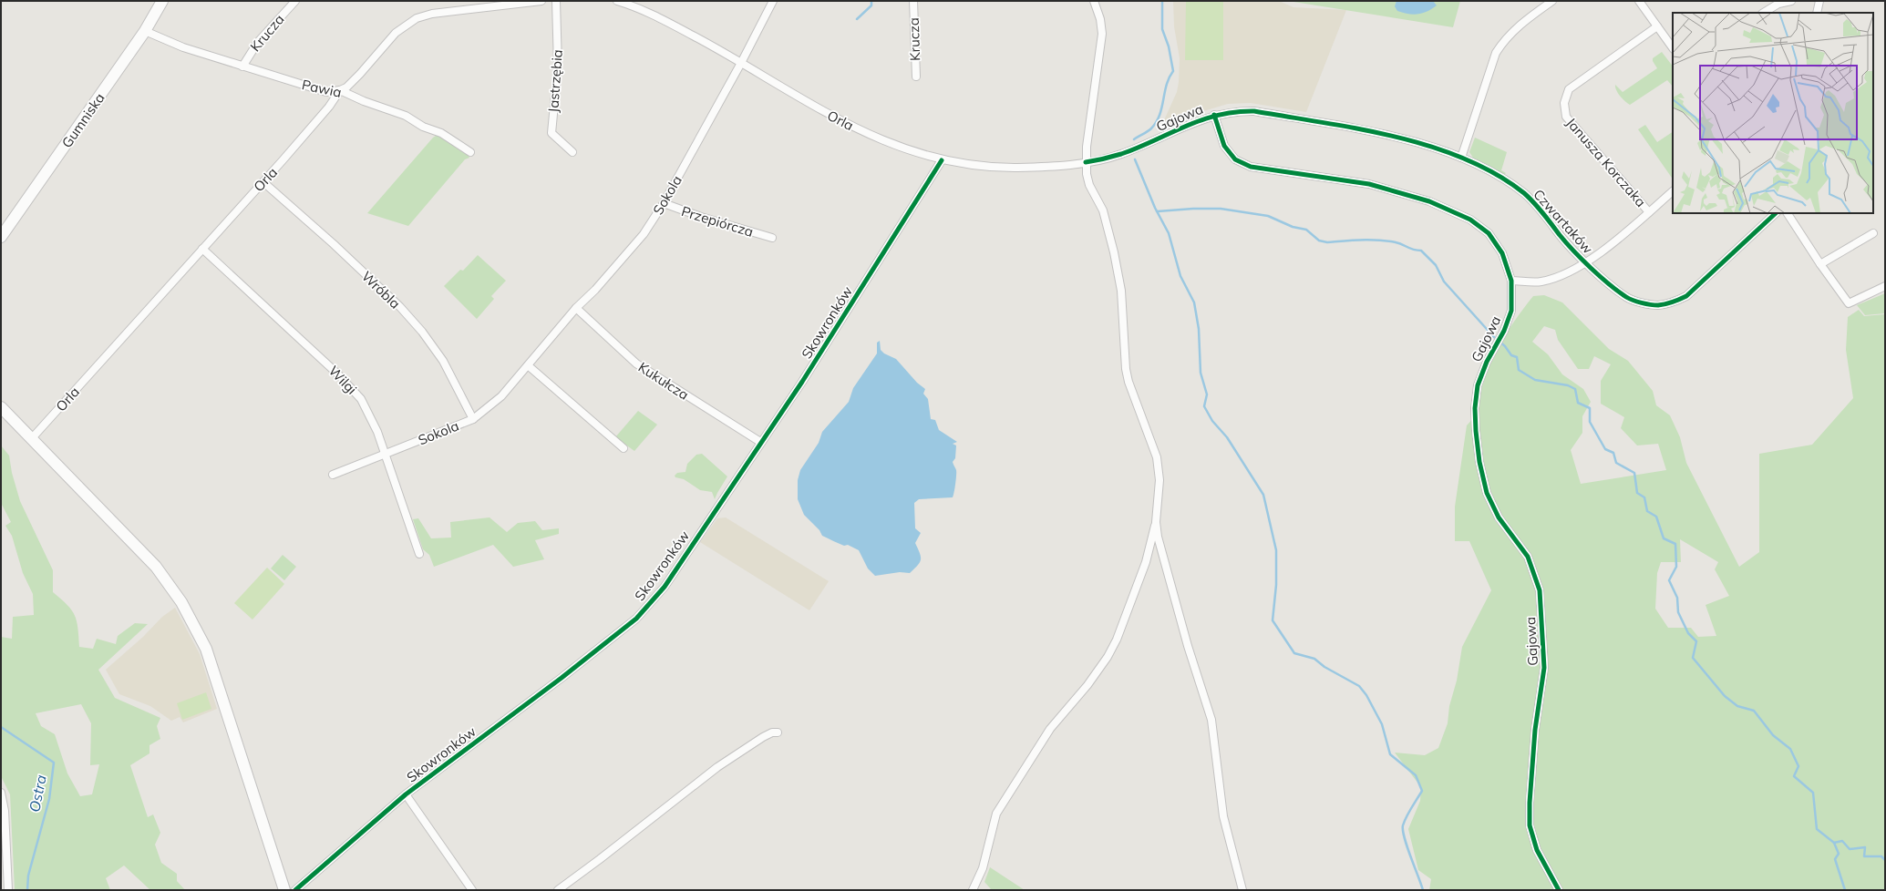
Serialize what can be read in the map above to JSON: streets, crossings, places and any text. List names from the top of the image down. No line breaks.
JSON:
{"streets":{"street":["Krucza","Jastrzębia","Pawia","Gajowa","Gumniska","Orla","Janusza Korczaka","Sokola","Przepiórcza","Czwartaków","Wróbla","Skowronków","Wilgi","Kukułcza"]},"crossings":[["Krucza","Pawia"],["Pawia","Gumniska"],["Pawia","Orla"],["Gajowa","Orla"],["Gajowa","Czwartaków"],["Orla","Sokola"],["Orla","Wróbla"],["Orla","Skowronków"],["Orla","Wilgi"],["Sokola","Przepiórcza"],["Sokola","Wróbla"],["Sokola","Wilgi"],["Sokola","Kukułcza"],["Skowronków","Kukułcza"]],"water":["Ostra"]}
